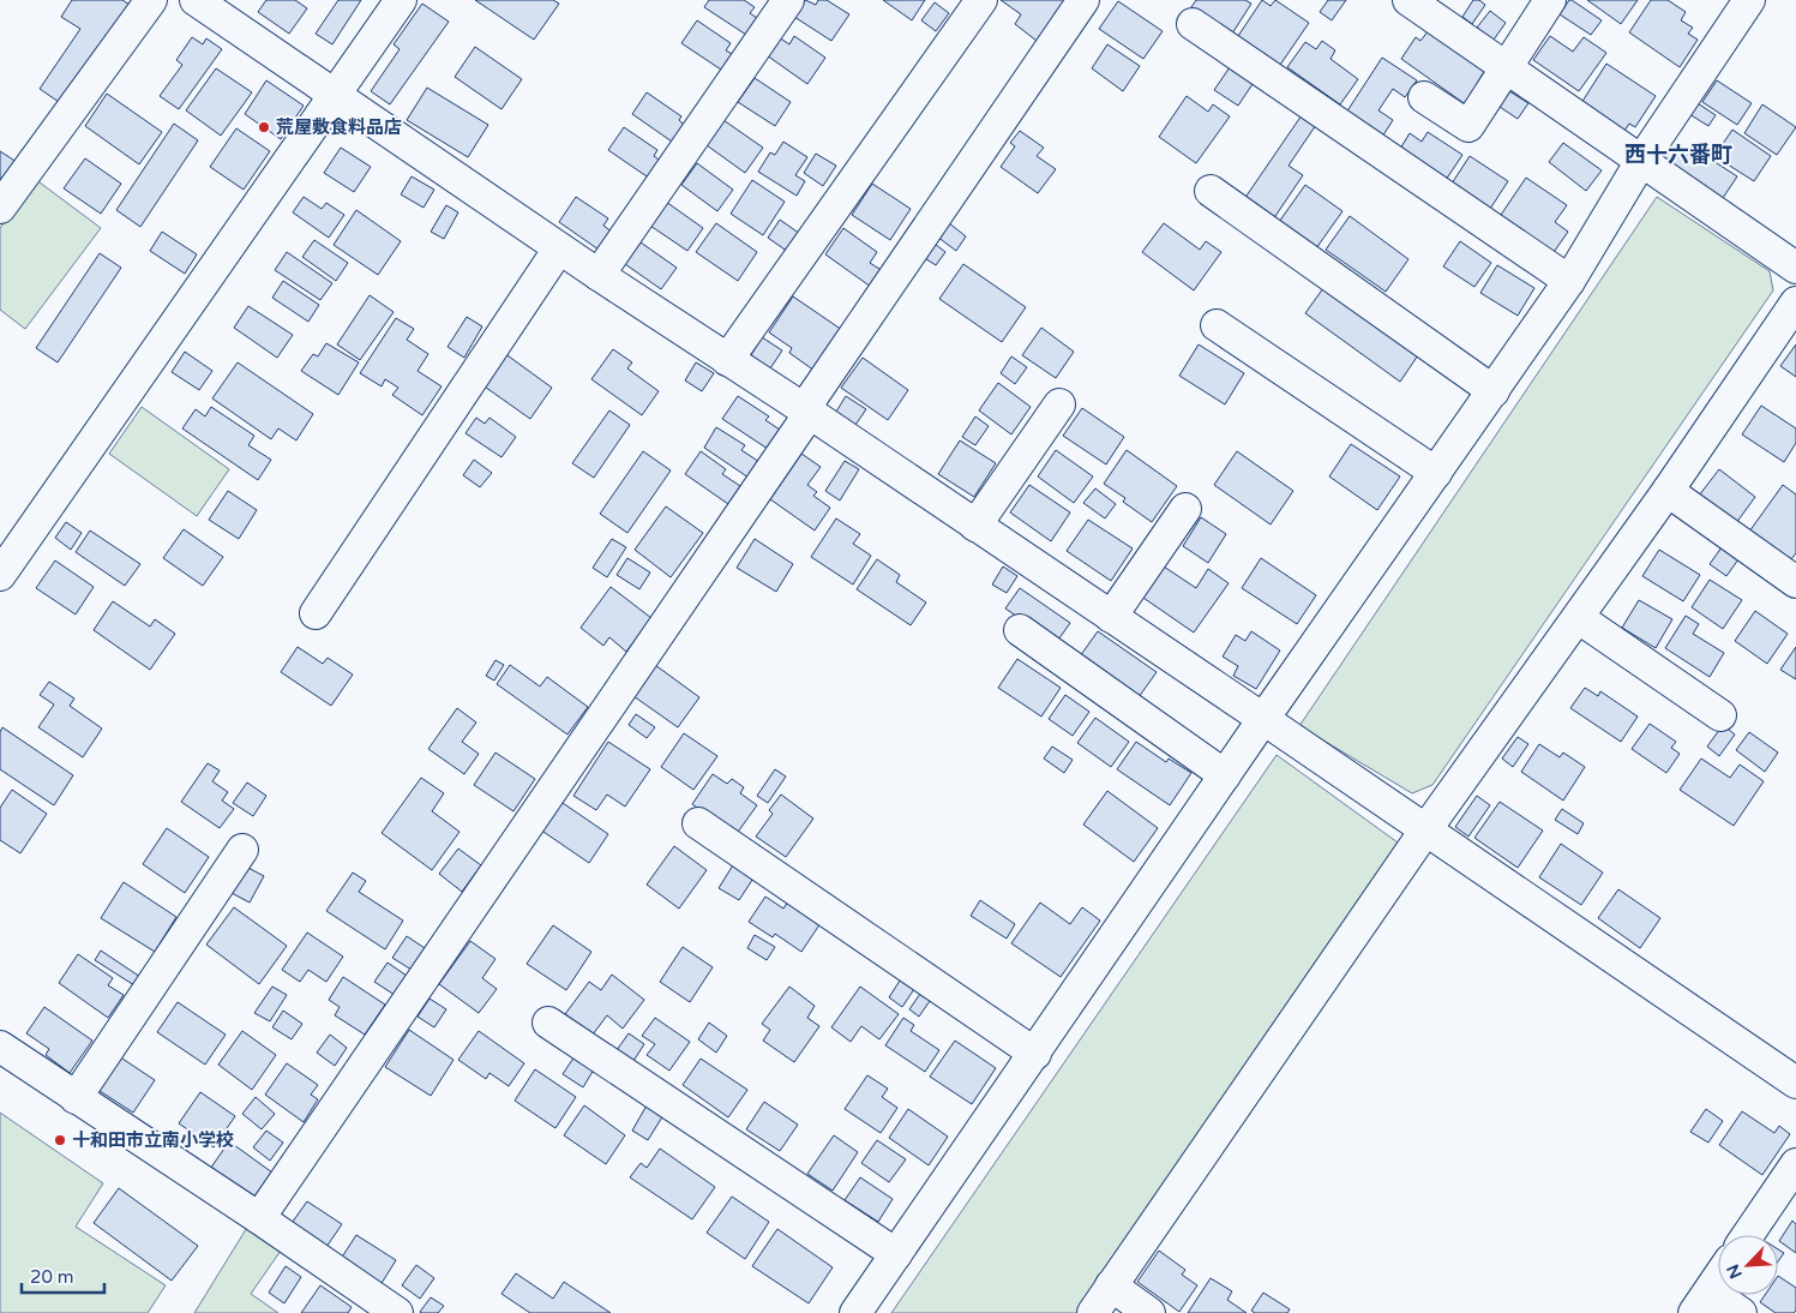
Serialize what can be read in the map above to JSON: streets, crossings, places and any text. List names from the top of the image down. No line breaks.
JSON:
{"districts":["西十六番町"],"places":["荒屋敷食料品店","十和田市立南小学校"],"scale_bar":"20 m","north":"bottom left"}
